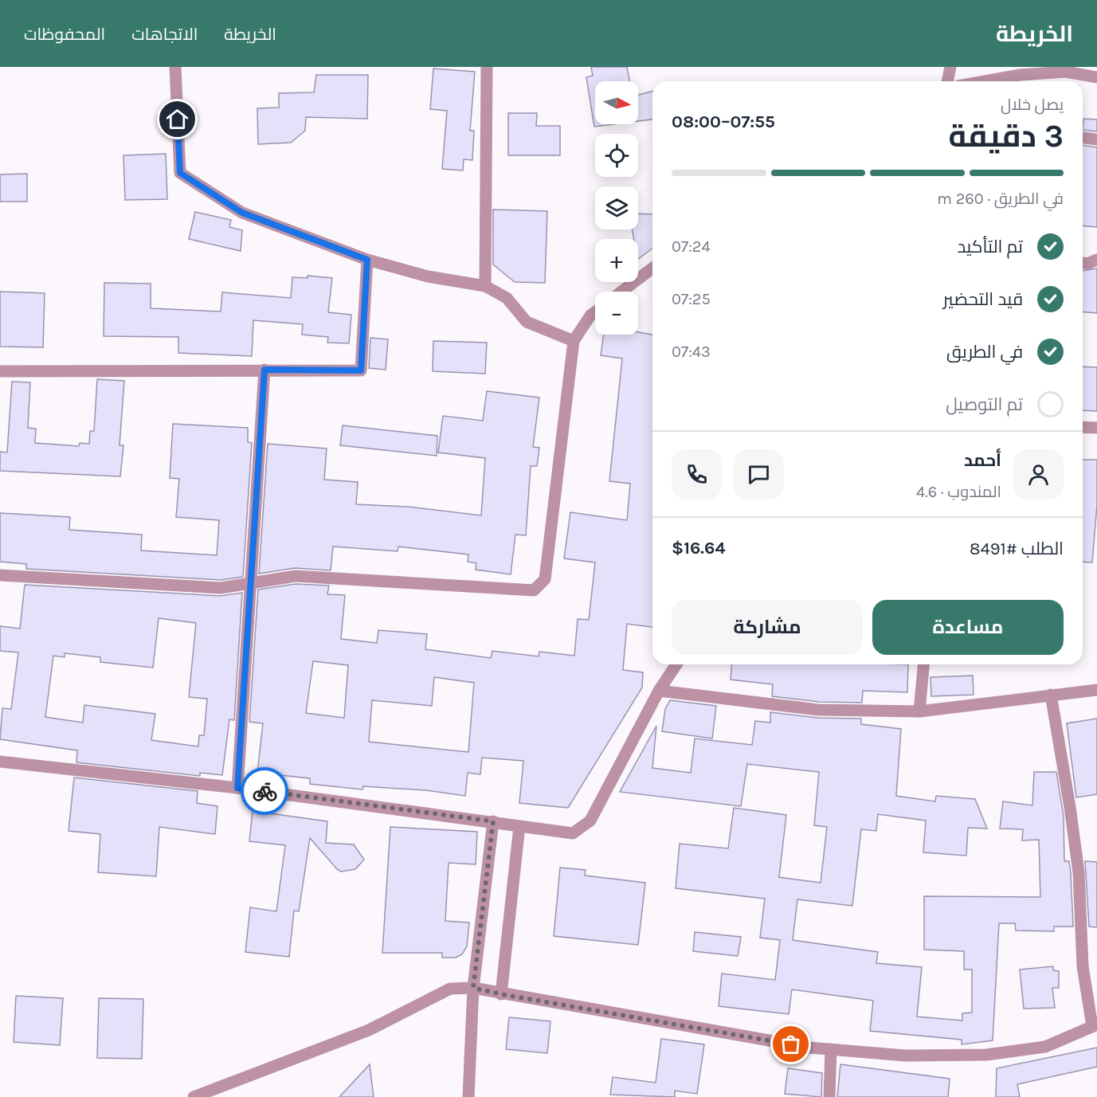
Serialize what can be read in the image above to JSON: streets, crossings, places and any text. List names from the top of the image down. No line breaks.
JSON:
{"north":"right","page":{"header":"الخريطة","nav":["الخريطة","الاتجاهات","المحفوظات"],"map_buttons":["+","−"],"heading":["3 دقيقة","يصل خلال","07:55–08:00"],"panel":["أحمد","المندوب · 4.6","الطلب #8491","$16.64"],"bar":"في الطريق · 260 m","list":[["تم التأكيد","07:24"],["قيد التحضير","07:25"],["في الطريق","07:43"],"تم التوصيل"],"buttons":["مساعدة","مشاركة"]}}
